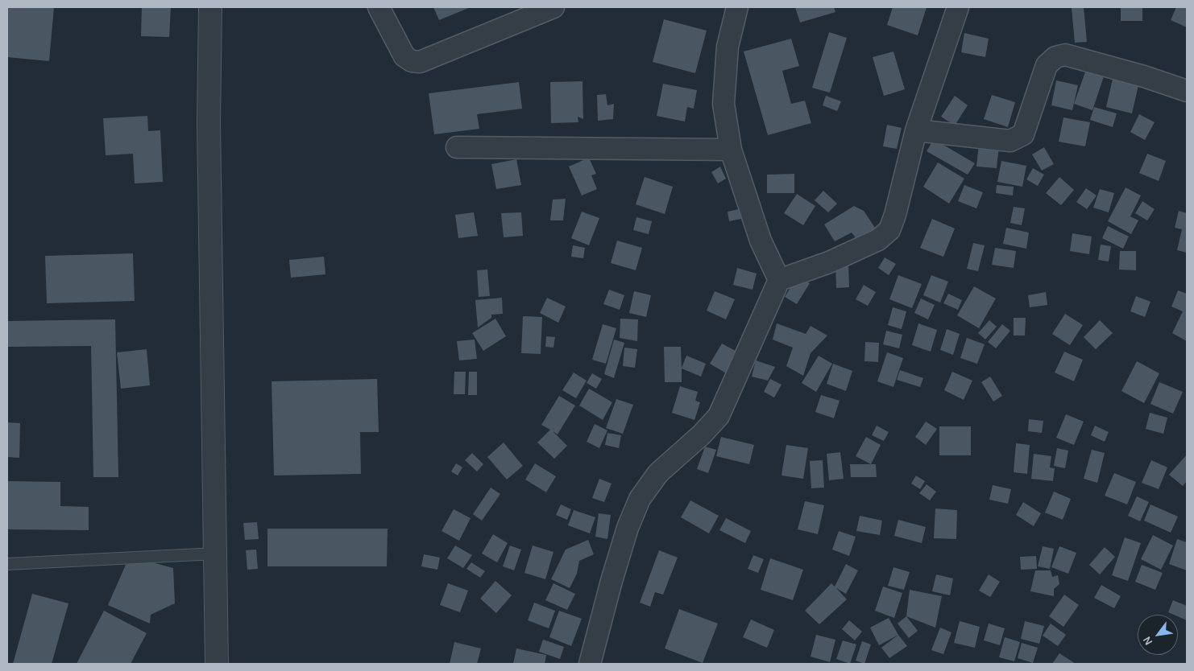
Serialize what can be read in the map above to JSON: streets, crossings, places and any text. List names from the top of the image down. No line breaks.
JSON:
{"north":"bottom left"}
